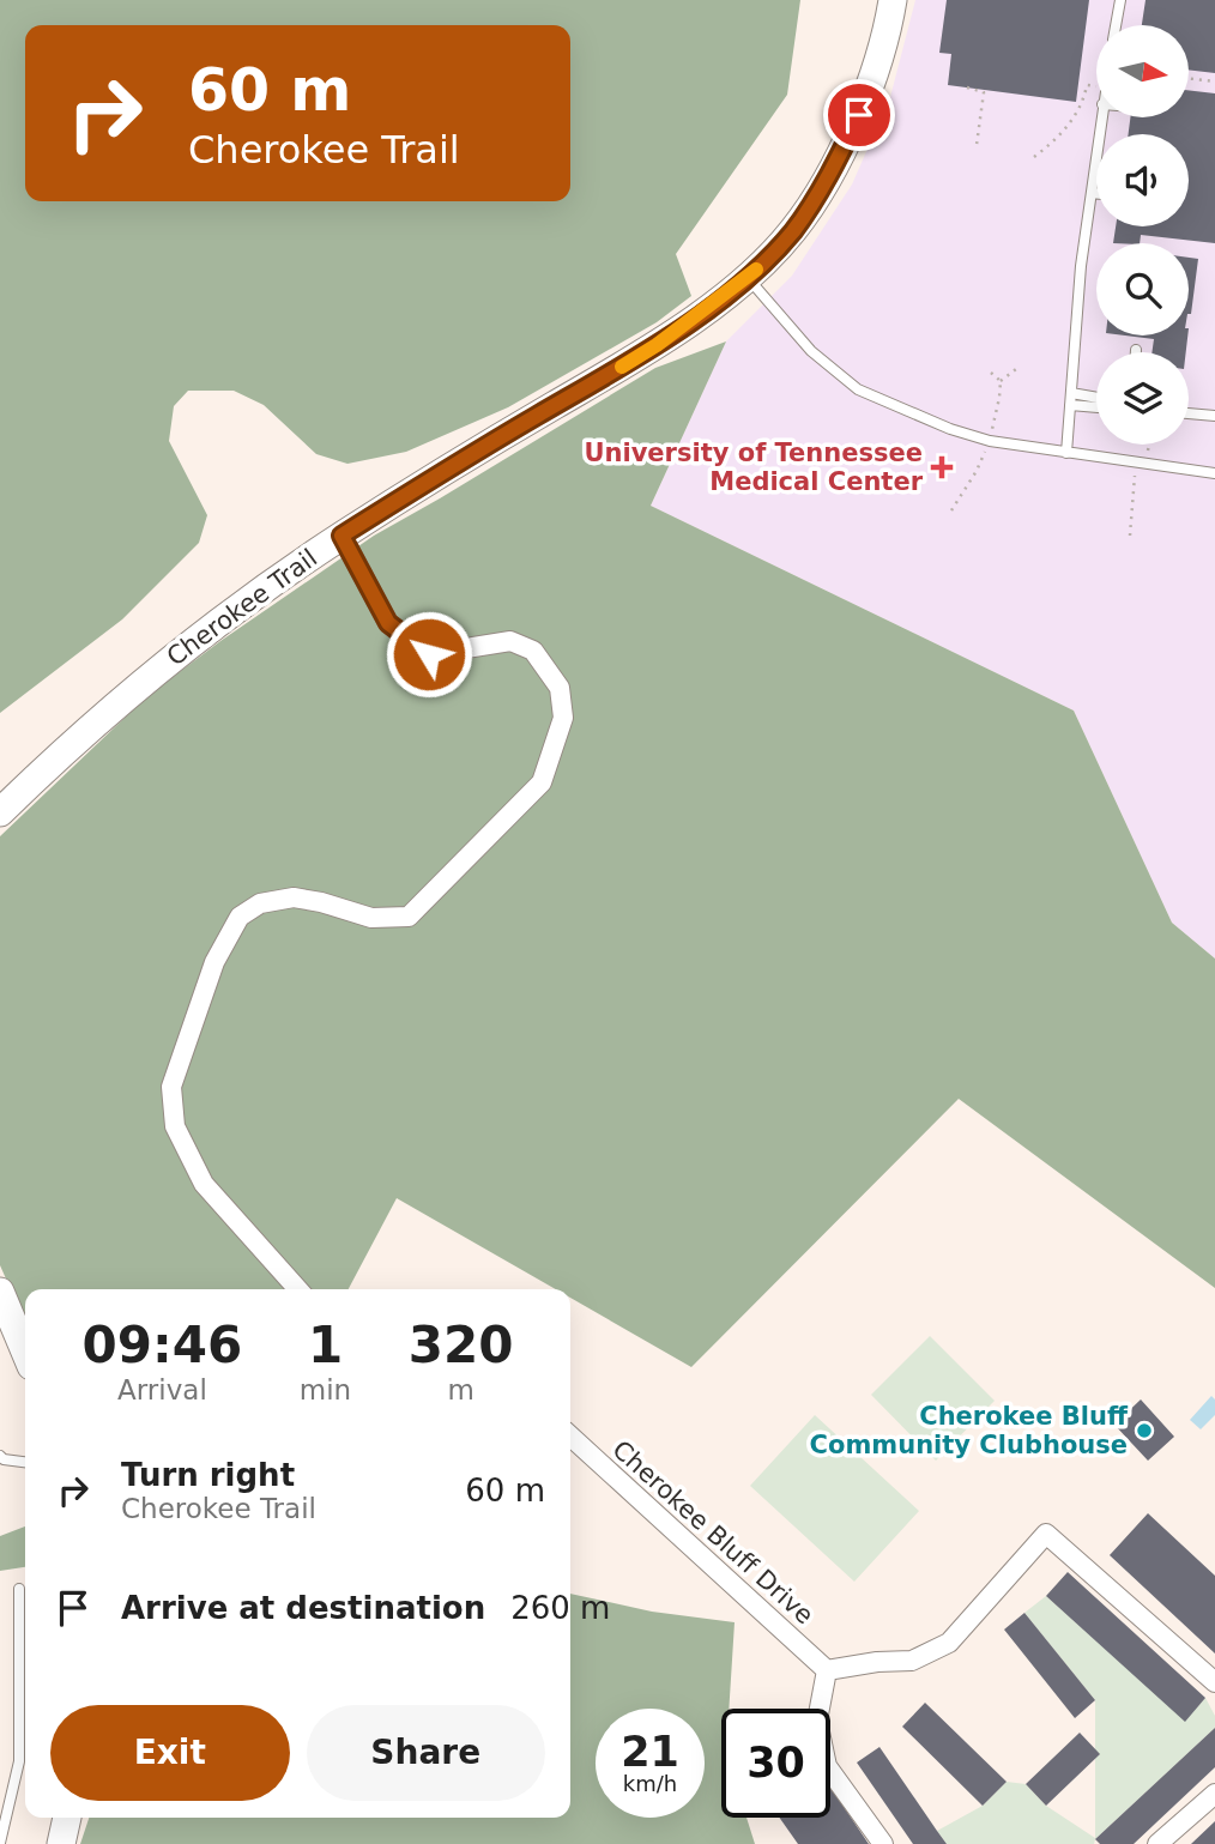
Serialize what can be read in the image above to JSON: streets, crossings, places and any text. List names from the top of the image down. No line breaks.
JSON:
{"streets":{"street":["Cherokee Trail","Cherokee Bluff Drive"]},"places":{"health":["University of Tennessee Medical Center"],"other":["Cherokee Bluff Community Clubhouse"]},"north":"right","page":{"turn":["60 m","Cherokee Trail"],"eta":["09:46","Arrival","1","min","320","m"],"list":[{"name":"Turn right","note":"Cherokee Trail","value":"60 m"},{"name":"Arrive at destination","value":"260 m"}],"buttons":["Exit","Share"],"speed":"21 km/h","limit":"30"}}
